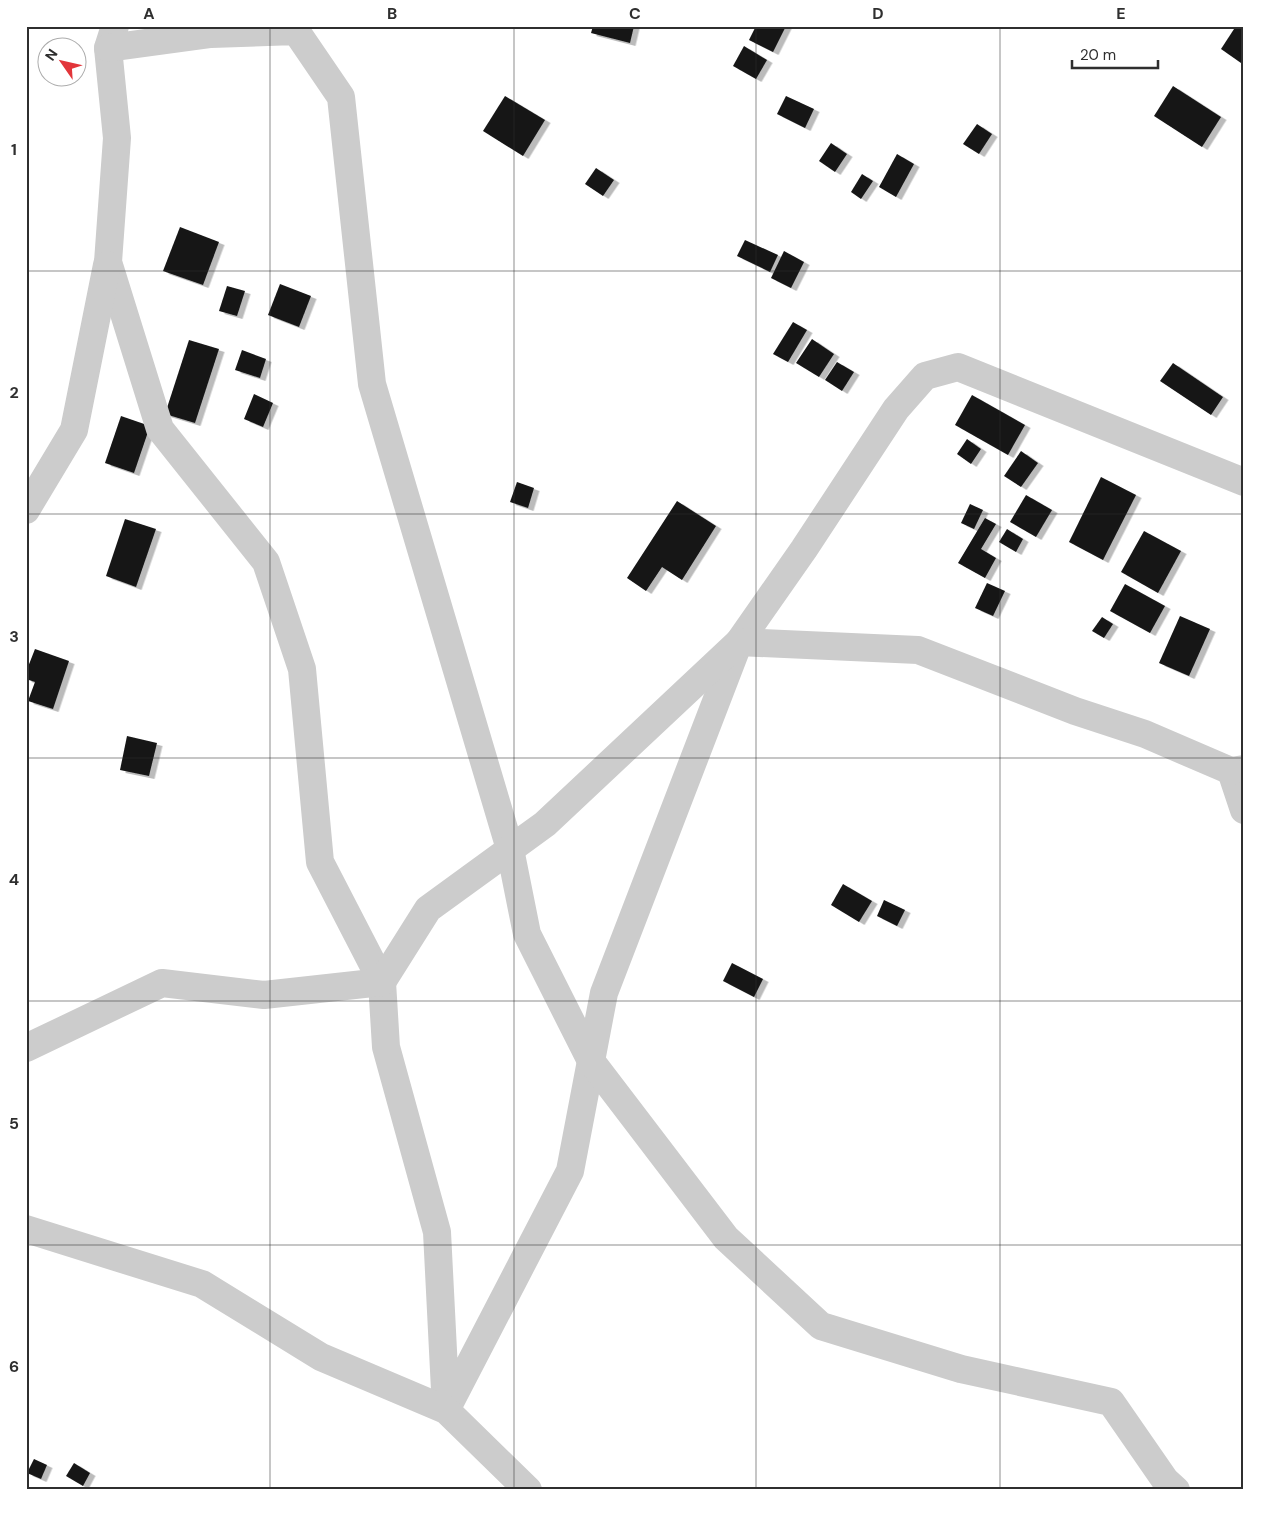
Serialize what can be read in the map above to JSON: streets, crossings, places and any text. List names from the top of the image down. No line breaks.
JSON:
{"scale_bar":"20 m","north":"top left","grid":{"columns":["A","B","C","D","E"],"rows":["1","2","3","4","5","6"]}}
